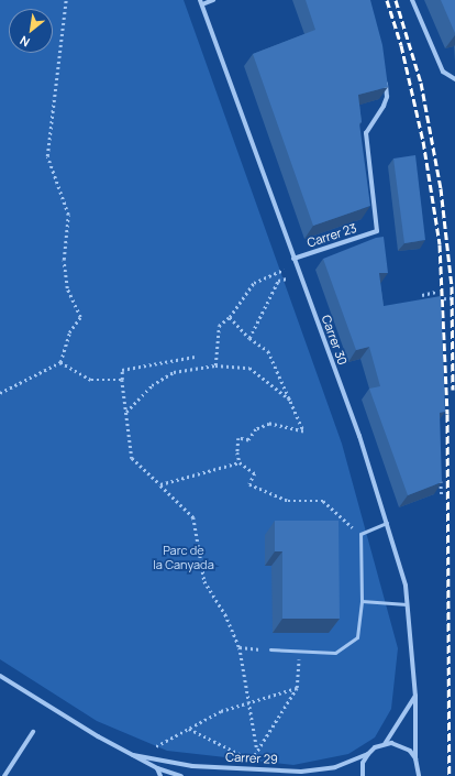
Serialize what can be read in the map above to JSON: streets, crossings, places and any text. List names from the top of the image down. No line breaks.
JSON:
{"streets":{"street":["Carrer 23","Carrer 30","Carrer 29"]},"crossings":[["Carrer 23","Carrer 30"]],"parks":["Parc de la Canyada"],"north":"bottom left"}
